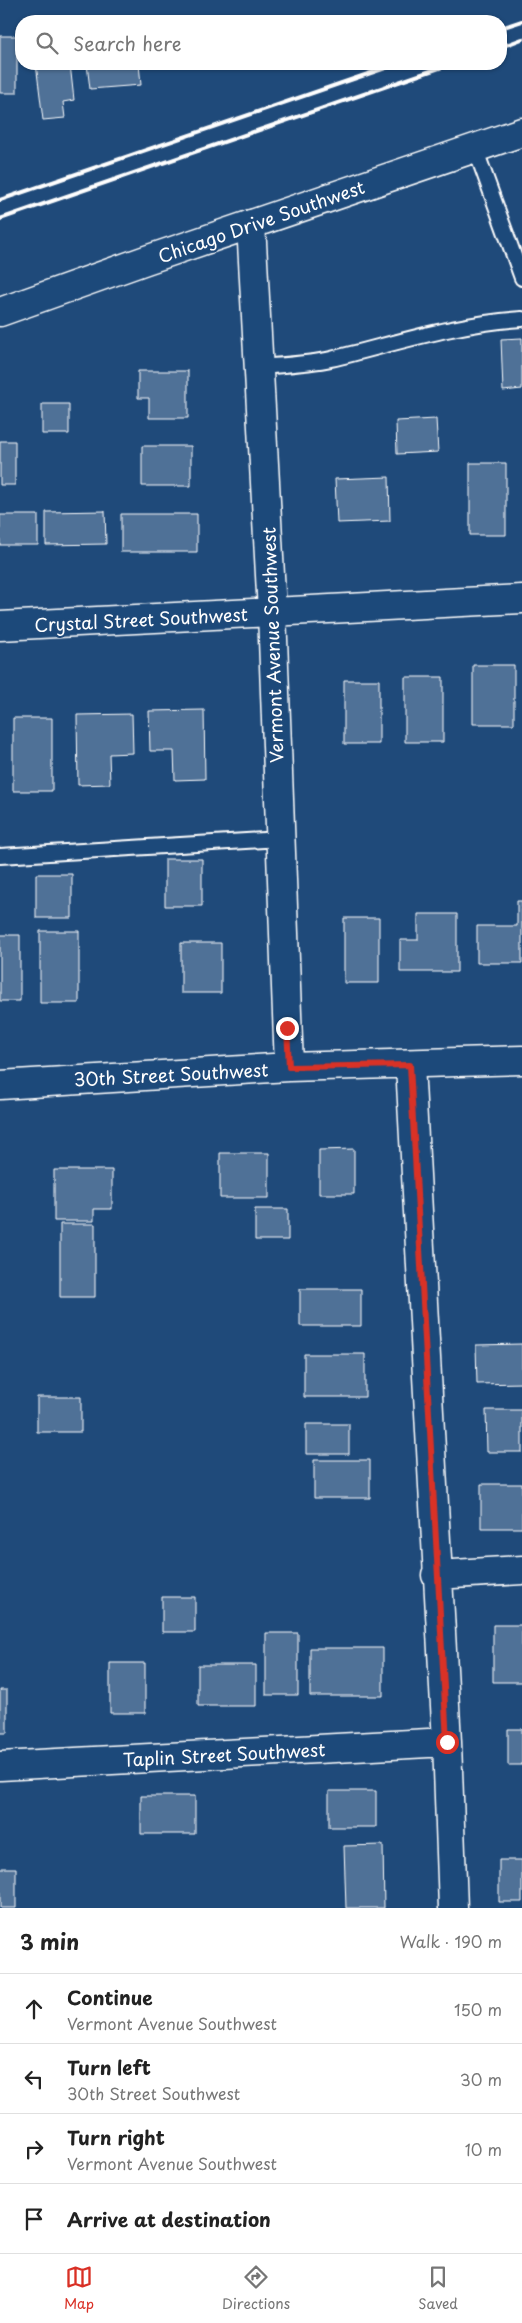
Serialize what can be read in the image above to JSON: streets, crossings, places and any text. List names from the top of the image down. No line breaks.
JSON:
{"streets":{"street":["Chicago Drive Southwest","Crystal Street Southwest","Vermont Avenue Southwest","30th Street Southwest","Taplin Street Southwest"]},"crossings":[["Chicago Drive Southwest","Vermont Avenue Southwest"],["Crystal Street Southwest","Vermont Avenue Southwest"],["Vermont Avenue Southwest","30th Street Southwest"]],"page":{"search":"Search here","heading":["3 min","Walk · 190 m"],"list":[["Continue","Vermont Avenue Southwest","150 m"],["Turn left","30th Street Southwest","30 m"],["Turn right","Vermont Avenue Southwest","10 m"],"Arrive at destination"],"nav":["Map","Directions","Saved"]}}
